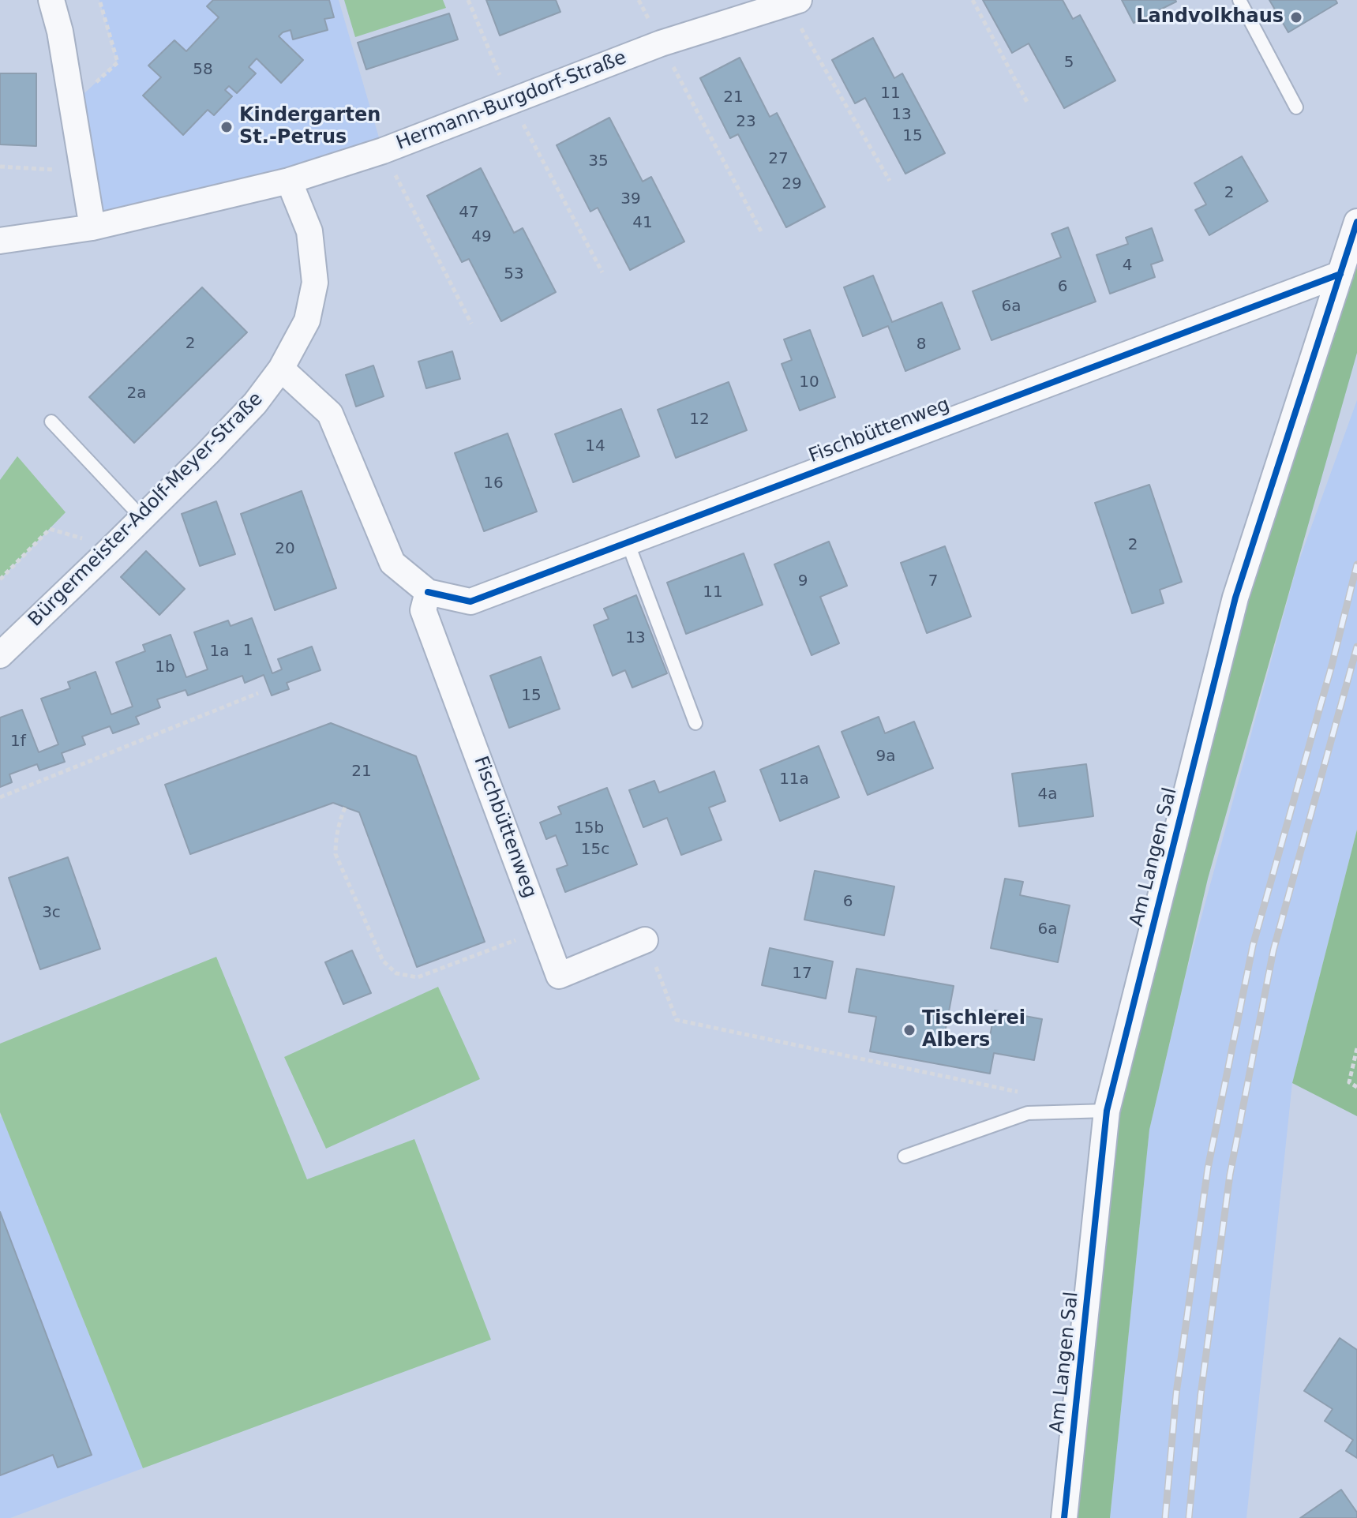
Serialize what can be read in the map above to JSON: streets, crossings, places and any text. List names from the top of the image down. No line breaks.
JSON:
{"streets":{"street":["Hermann-Burgdorf-Straße","Fischbüttenweg","Bürgermeister-Adolf-Meyer-Straße","Am Langen Sal"]},"crossings":[["Hermann-Burgdorf-Straße","Bürgermeister-Adolf-Meyer-Straße"],["Fischbüttenweg","Bürgermeister-Adolf-Meyer-Straße"],["Fischbüttenweg","Am Langen Sal"]],"places":["Landvolkhaus","Kindergarten St.-Petrus","Tischlerei Albers"],"house_numbers":["5","58","11","21","13","23","15","27","35","29","2","39","47","41","49","4","53","6","6a","2","8","10","2a","12","14","16","2","20","9","7","11","13","1","1a","1b","15","1f","9a","21","11a","4a","15b","15c","6","3c","6a","17"]}
